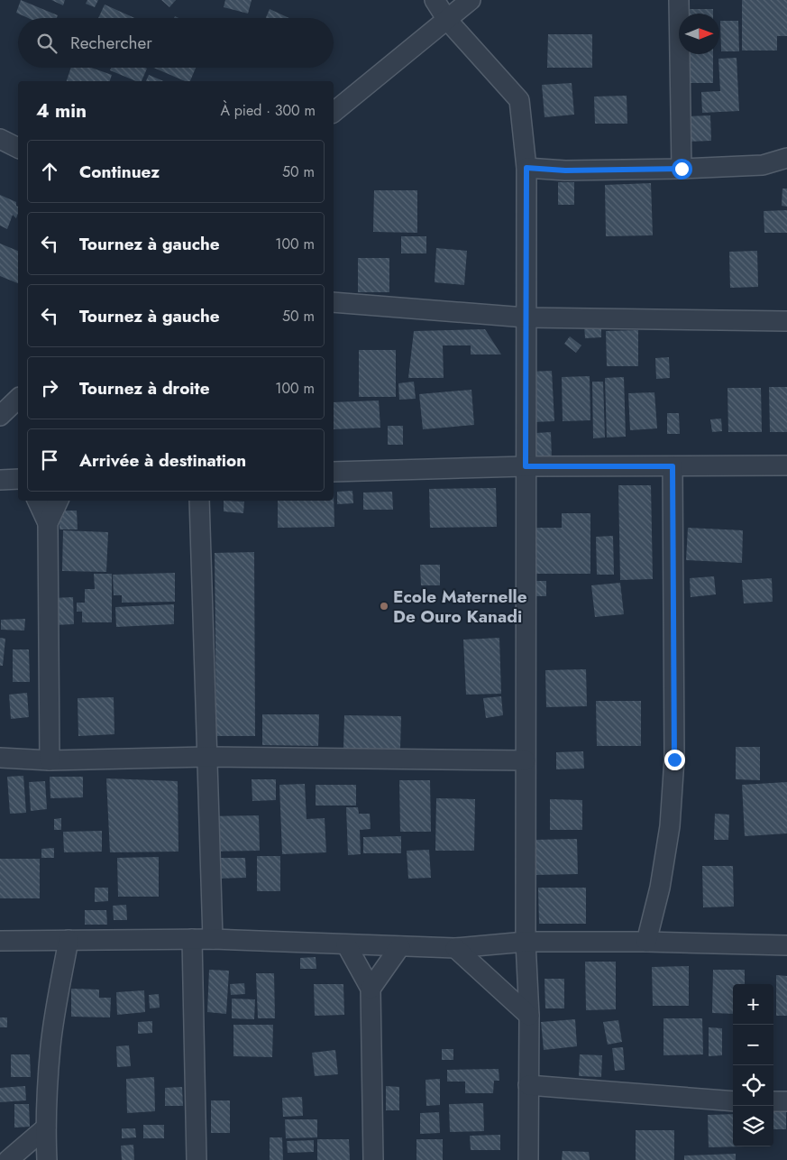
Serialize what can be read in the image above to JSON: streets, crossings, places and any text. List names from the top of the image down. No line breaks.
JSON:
{"places":["Ecole Maternelle De Ouro Kanadi"],"north":"right","page":{"search":"Rechercher","heading":["4 min","À pied · 300 m"],"list":[["Continuez","50 m"],["Tournez à gauche","100 m"],["Tournez à gauche","50 m"],["Tournez à droite","100 m"],"Arrivée à destination"],"map_buttons":["+","−"]}}
